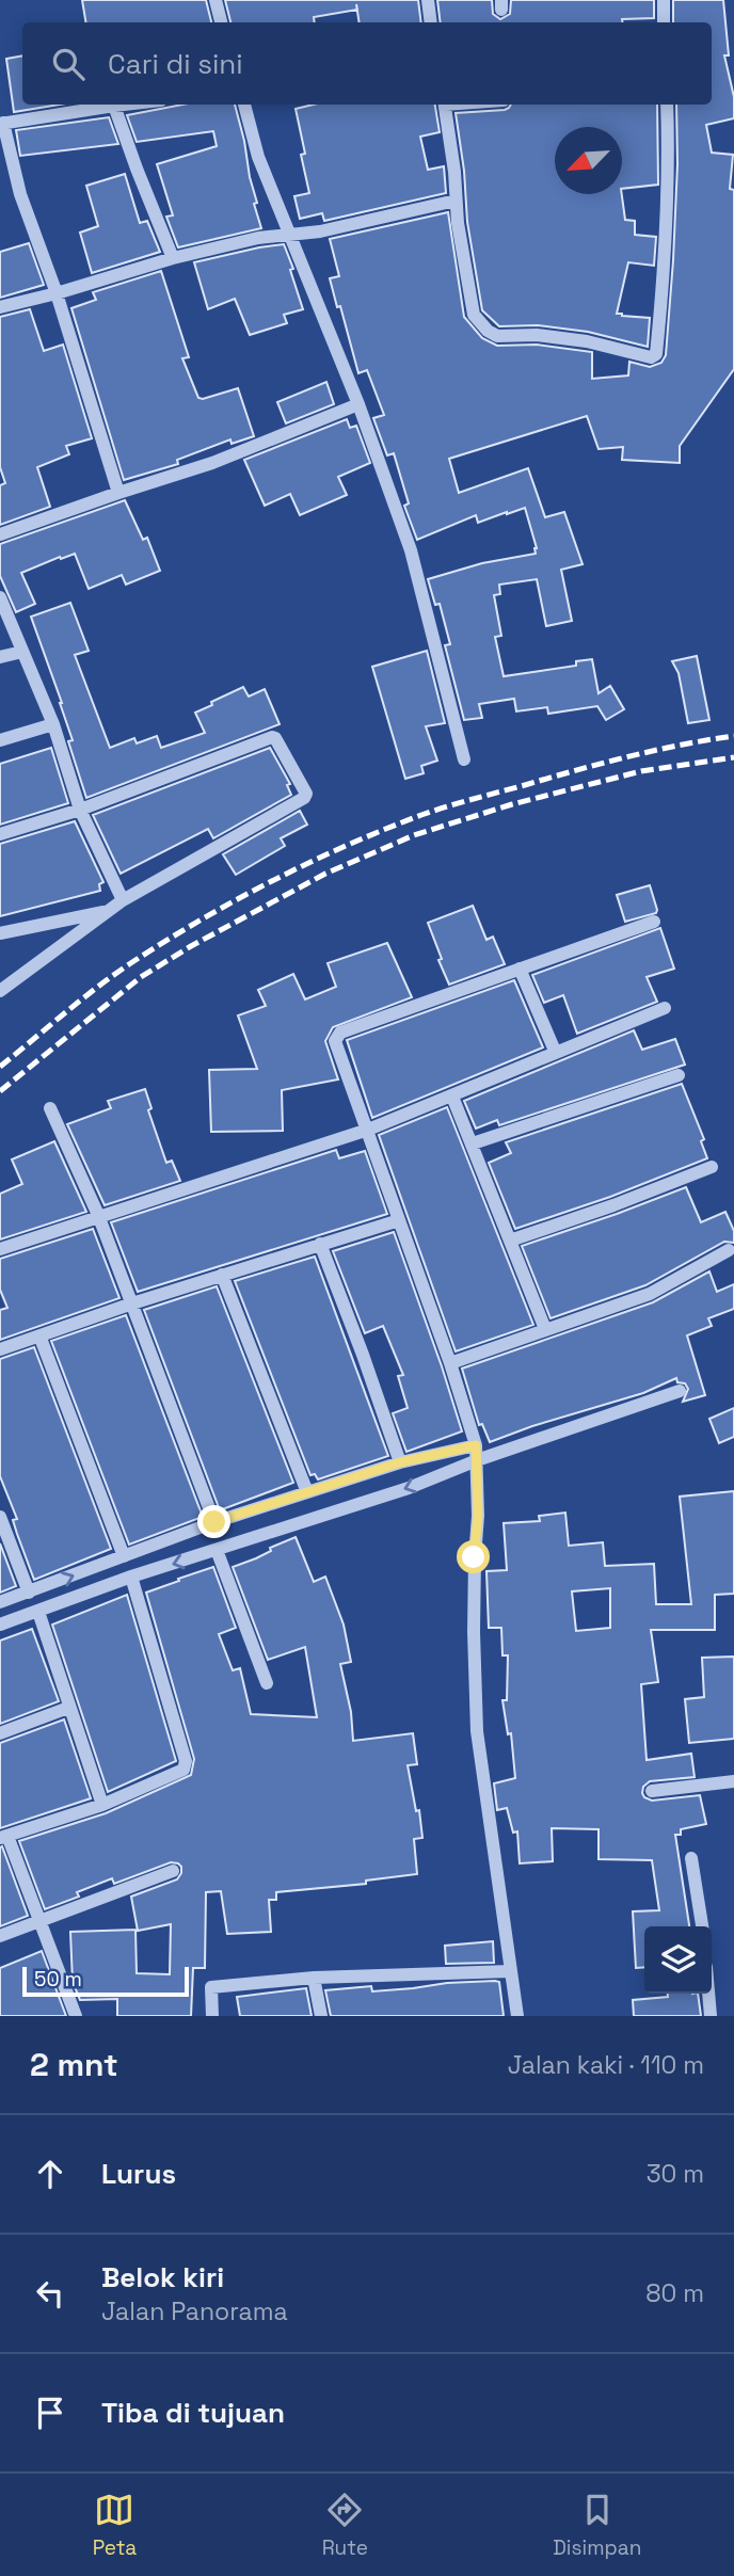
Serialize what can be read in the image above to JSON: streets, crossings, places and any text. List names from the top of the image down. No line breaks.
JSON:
{"scale_bar":"50 m","north":"bottom left","page":{"search":"Cari di sini","scale":"50 m","heading":["2 mnt","Jalan kaki · 110 m"],"list":[["Lurus","30 m"],["Belok kiri","Jalan Panorama","80 m"],"Tiba di tujuan"],"nav":["Peta","Rute","Disimpan"]}}
